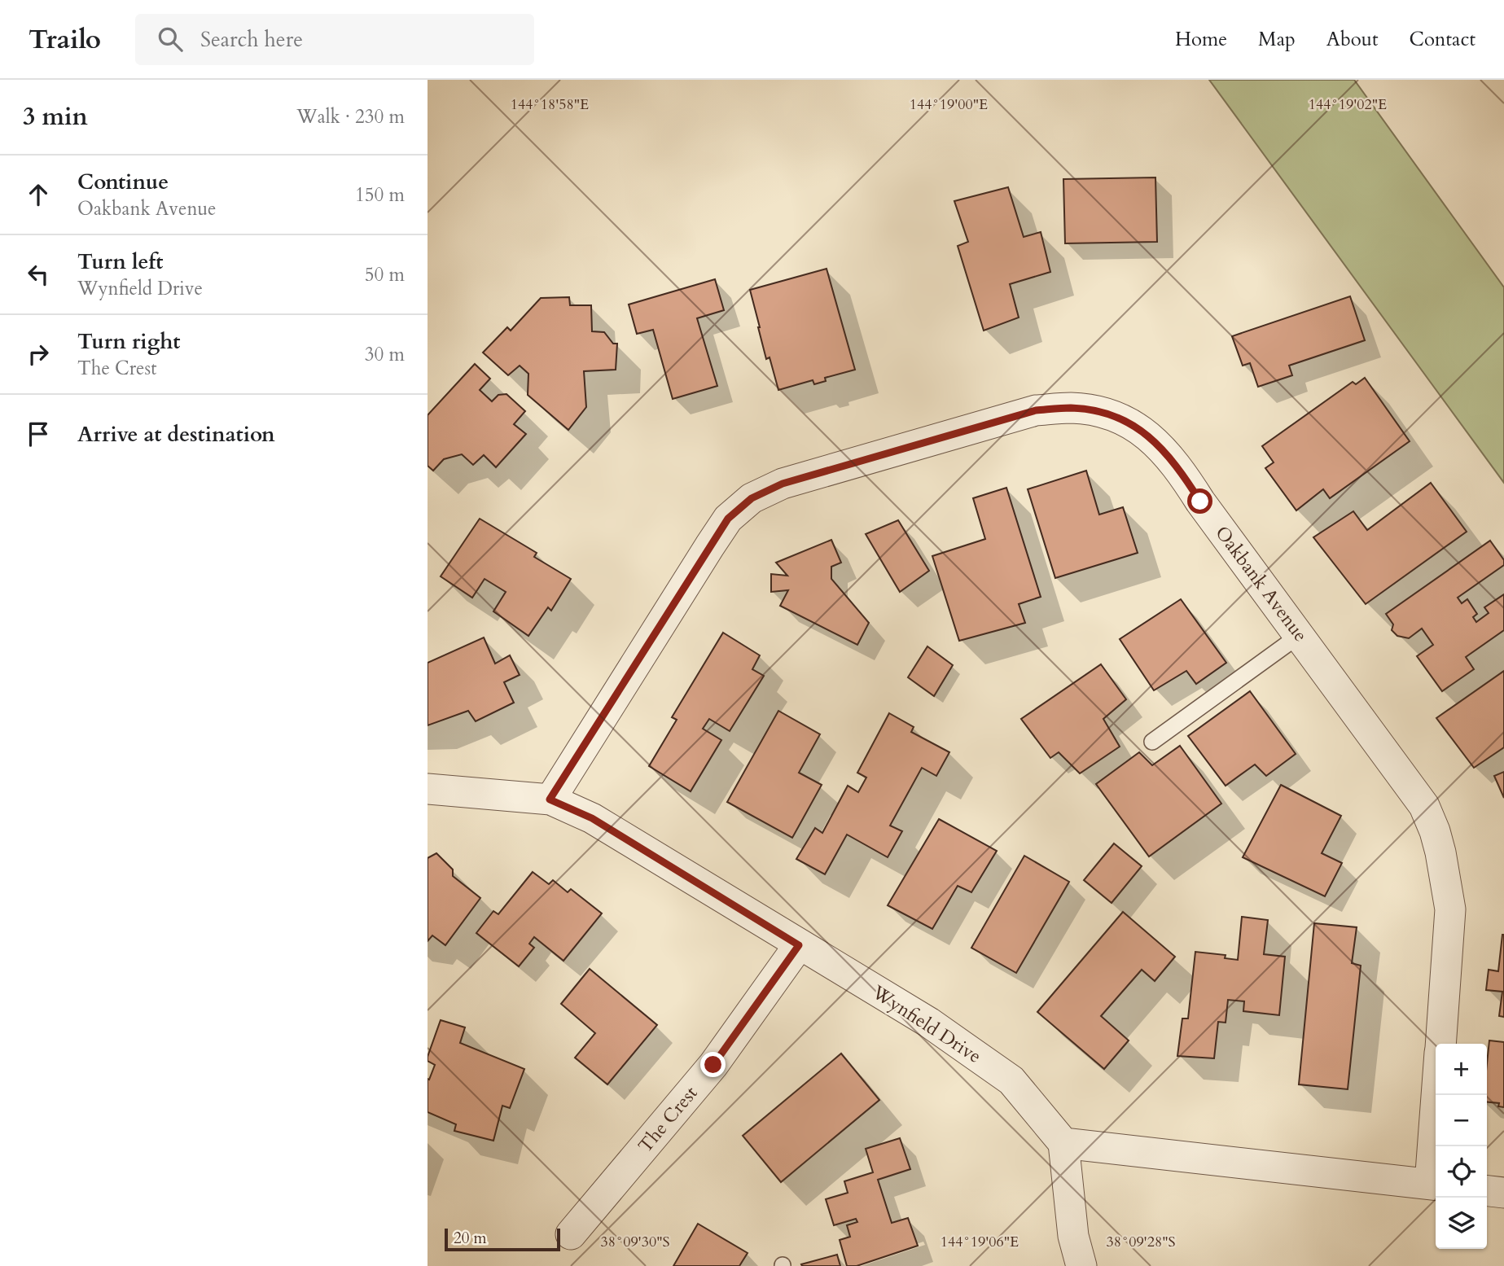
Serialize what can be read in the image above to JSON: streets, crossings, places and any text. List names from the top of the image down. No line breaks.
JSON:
{"streets":{"street":["Oakbank Avenue","Wynfield Drive","The Crest"]},"crossings":[["Oakbank Avenue","Wynfield Drive"],["Wynfield Drive","The Crest"]],"scale_bar":"20 m","page":{"header":"Trailo","search":"Search here","nav":["Home","Map","About","Contact"],"heading":["3 min","Walk · 230 m"],"list":[["Continue","Oakbank Avenue","150 m"],["Turn left","Wynfield Drive","50 m"],["Turn right","The Crest","30 m"],"Arrive at destination"],"map_buttons":["+","−"],"scale":"20 m"},"coordinates":["144°18'58\"E","144°19'00\"E","144°19'02\"E","38°09'30\"S","144°19'06\"E","38°09'28\"S"]}
